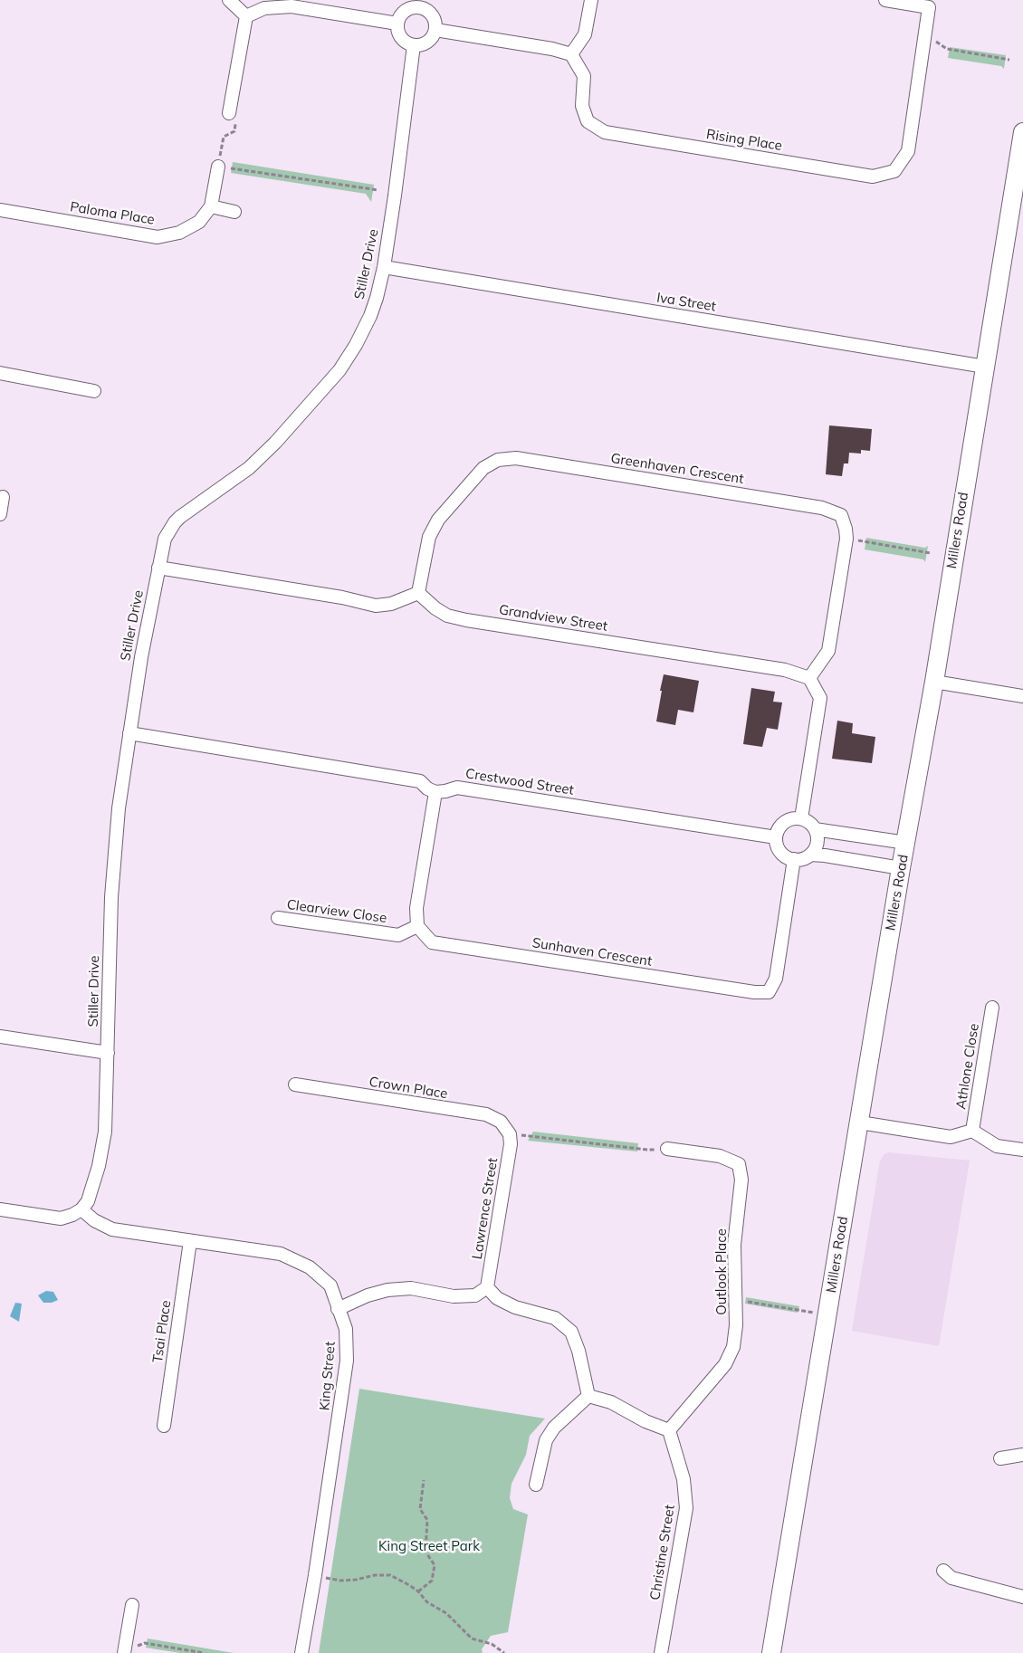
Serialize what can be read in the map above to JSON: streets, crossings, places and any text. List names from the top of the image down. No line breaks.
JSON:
{"streets":{"street":["Rising Place","Paloma Place","Stiller Drive","Iva Street","Greenhaven Crescent","Millers Road","Grandview Street","Crestwood Street","Clearview Close","Sunhaven Crescent","Athlone Close","Crown Place","Lawrence Street","Outlook Place","Tsai Place","King Street","Christine Street"]},"crossings":[["Stiller Drive","Iva Street"],["Stiller Drive","King Street"],["Iva Street","Millers Road"],["Greenhaven Crescent","Grandview Street"],["Crestwood Street","Sunhaven Crescent"],["Clearview Close","Sunhaven Crescent"],["Crown Place","Lawrence Street"],["Outlook Place","Christine Street"],["Tsai Place","King Street"]],"parks":["King Street Park"]}
